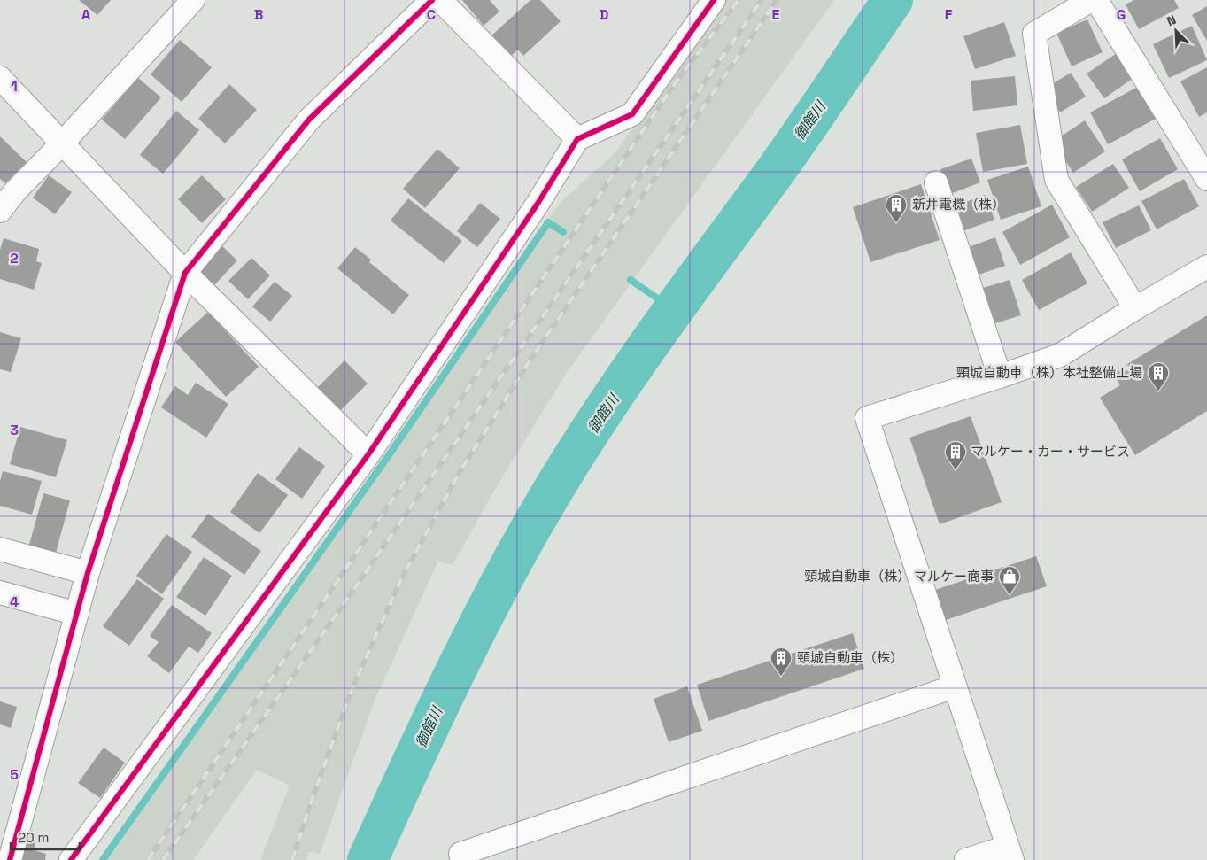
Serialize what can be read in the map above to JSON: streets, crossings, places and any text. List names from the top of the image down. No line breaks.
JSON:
{"water":["御館川"],"places":{"building":["新井電機（株）","頸城自動車（株）本社整備工場","マルケー・カー・サービス","頸城自動車（株）"],"shop":["頸城自動車（株） マルケー商事"]},"scale_bar":"20 m","north":"top left","grid":{"columns":["A","B","C","D","E","F","G"],"rows":["1","2","3","4","5"]}}
